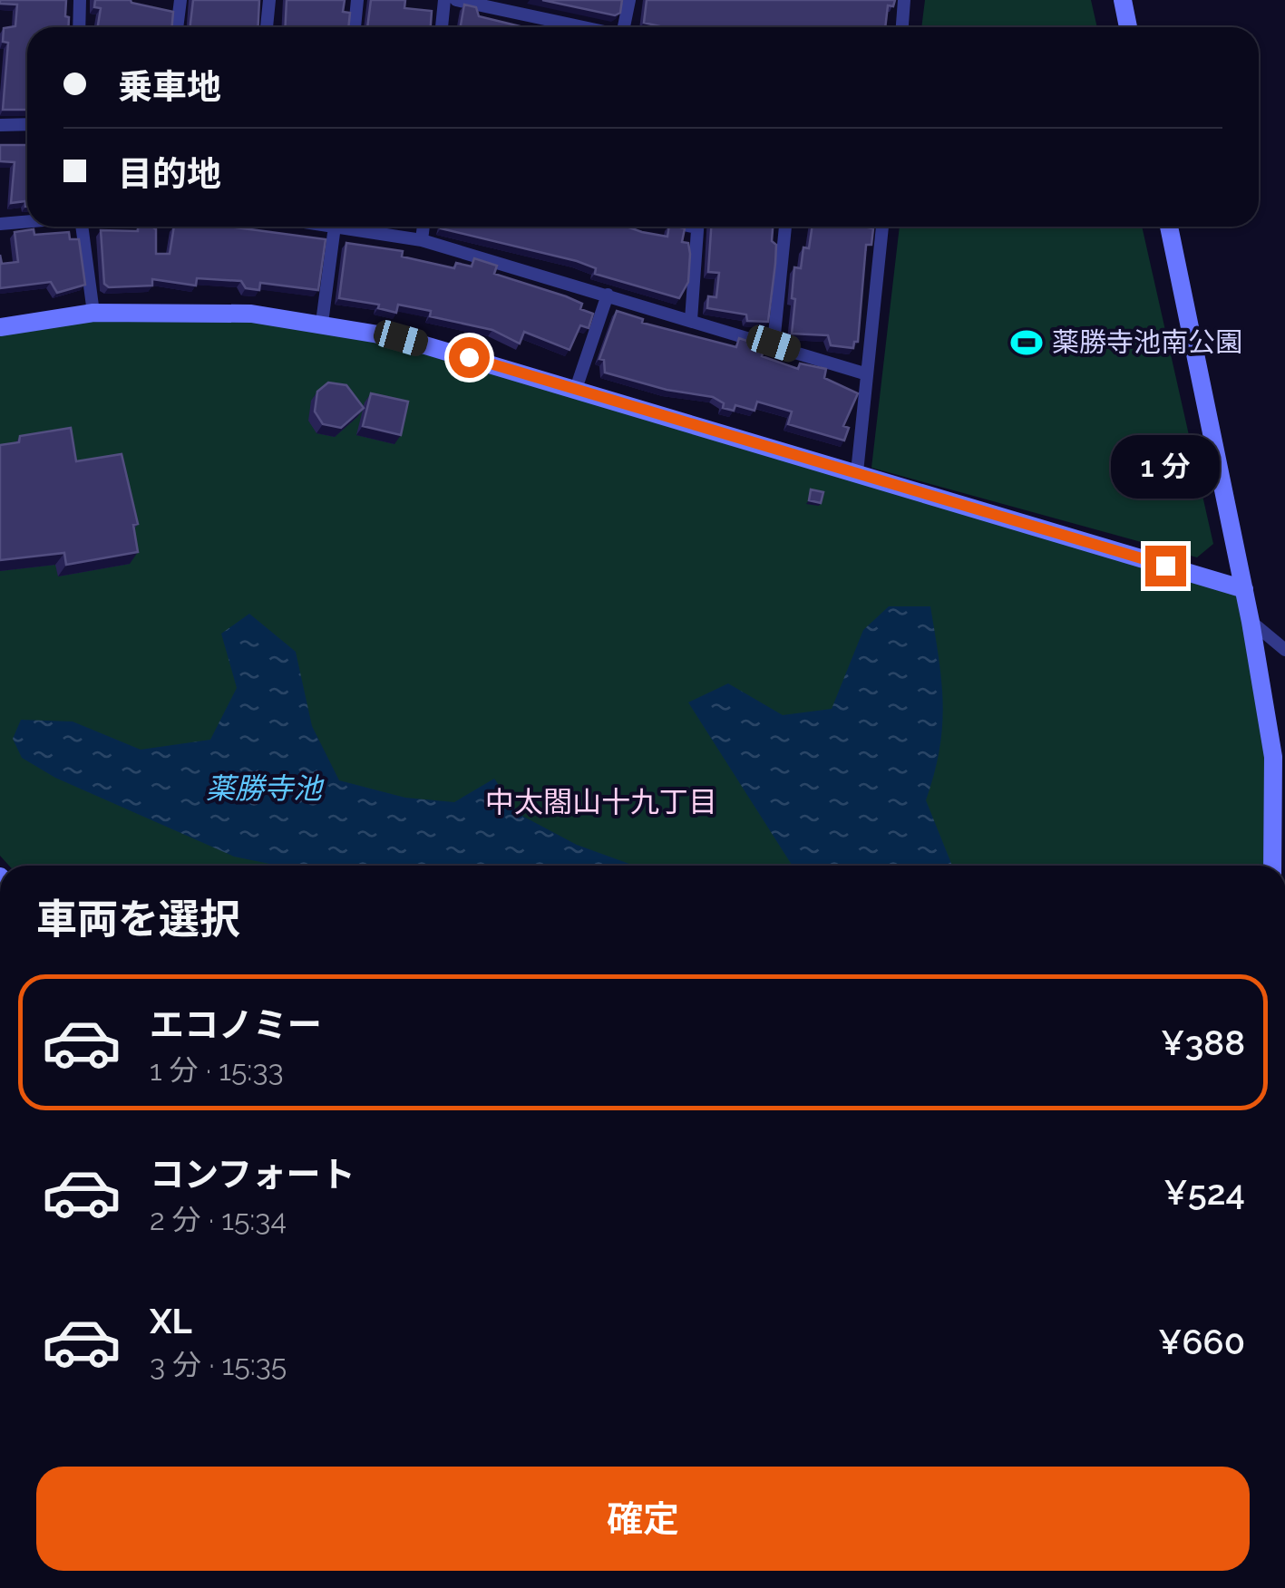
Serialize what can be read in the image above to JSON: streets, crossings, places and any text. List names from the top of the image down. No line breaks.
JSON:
{"districts":["中太閤山十九丁目"],"water":["薬勝寺池"],"places":{"sports":["薬勝寺池南公園"]},"page":{"banner":["乗車地","目的地"],"bubble":"1 分","heading":"車両を選択","list":[{"name":"エコノミー","note":"1 分 · 15:33","value":"¥388"},{"name":"コンフォート","note":"2 分 · 15:34","value":"¥524"},{"name":"XL","note":"3 分 · 15:35","value":"¥660"}],"buttons":"確定"}}
